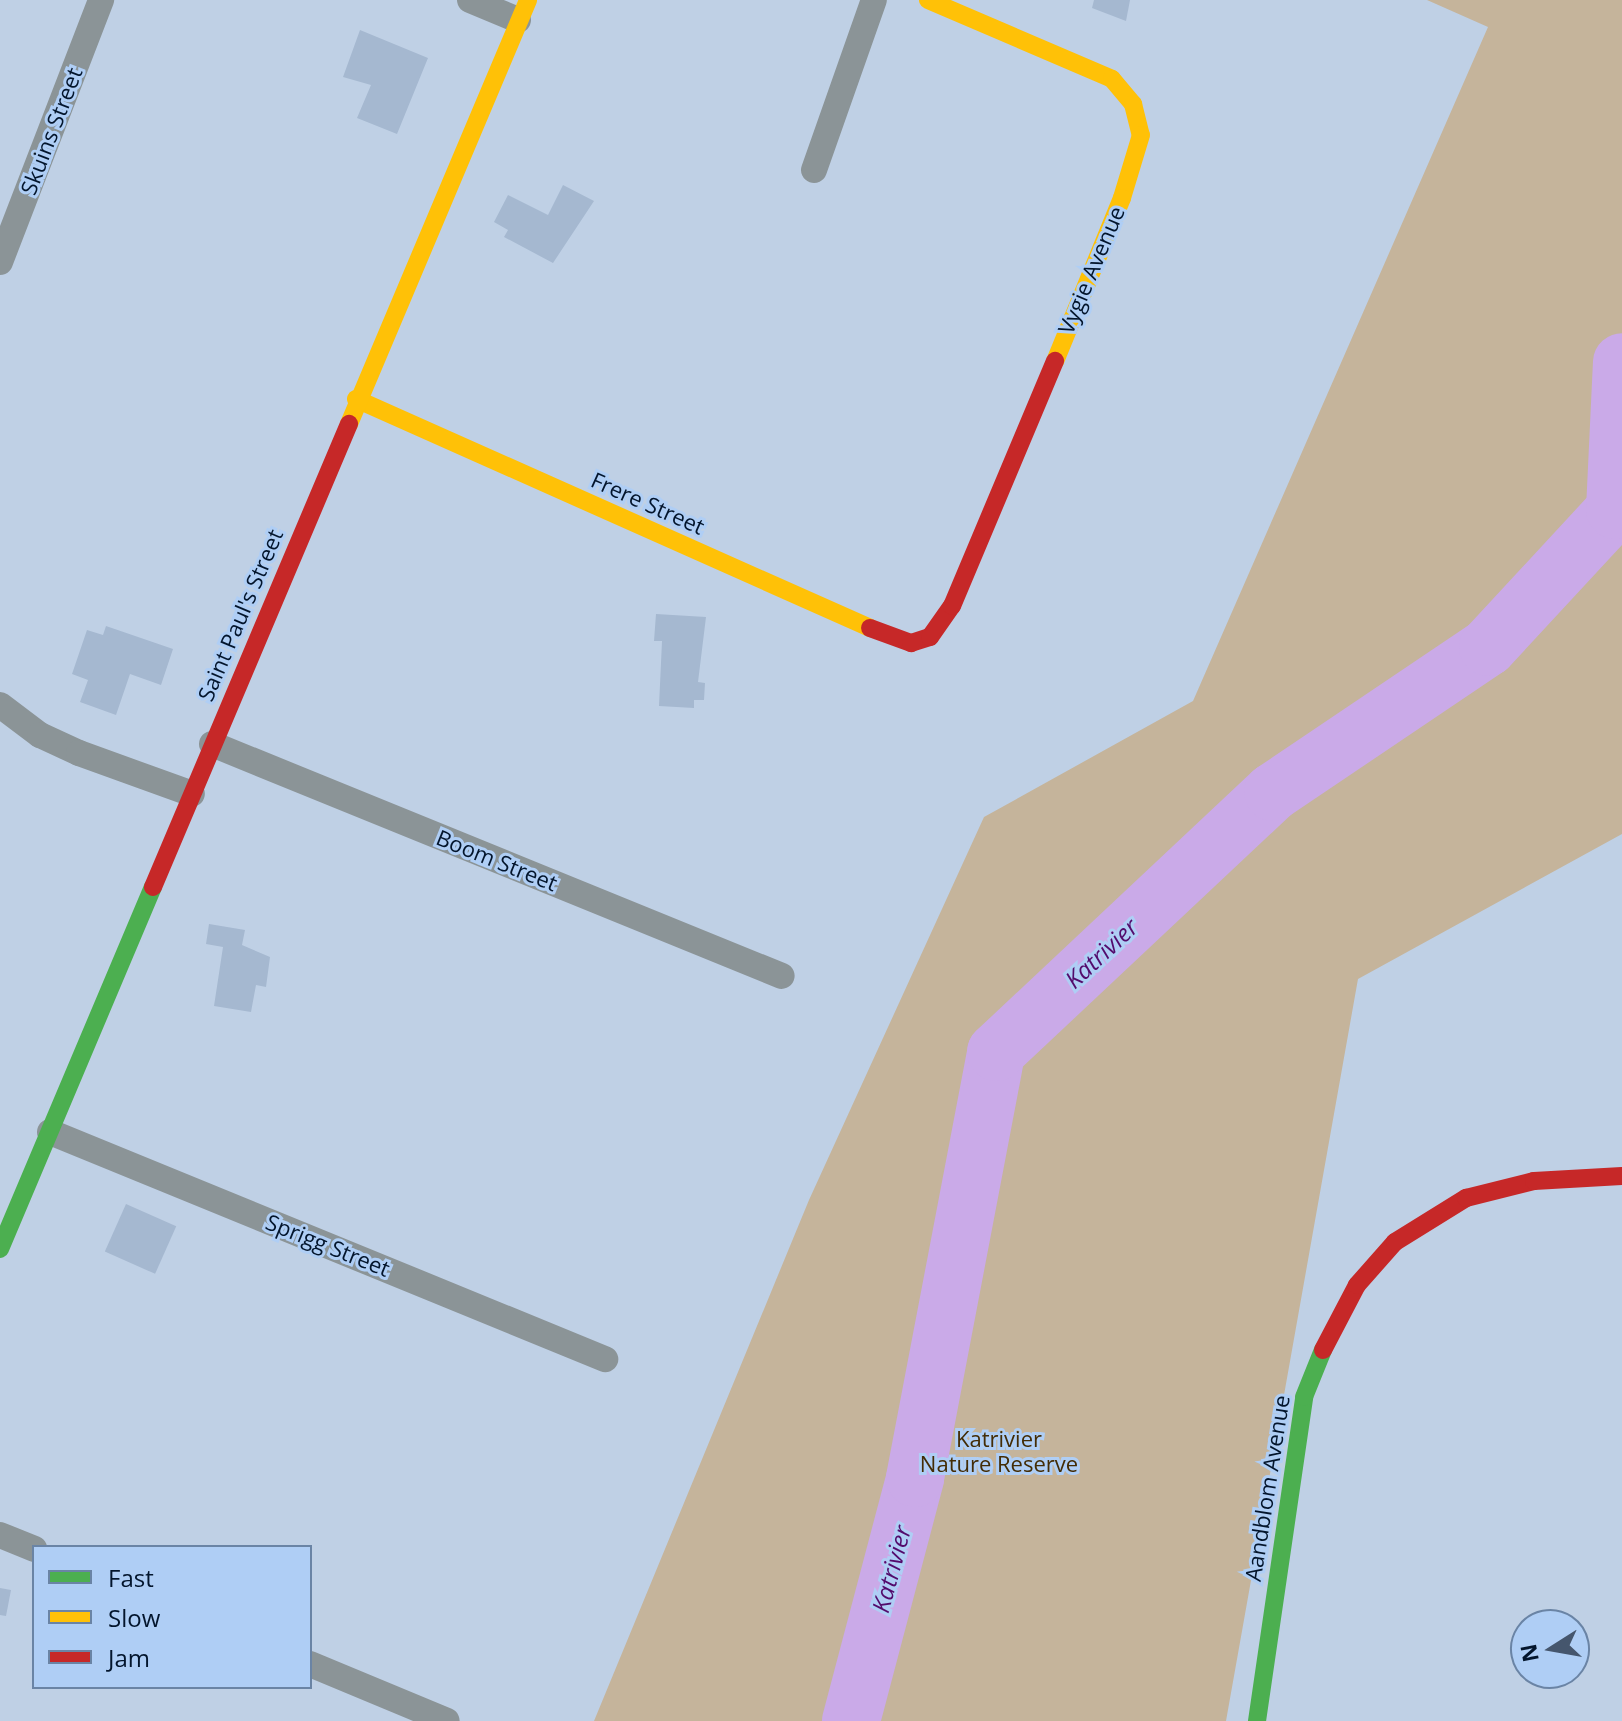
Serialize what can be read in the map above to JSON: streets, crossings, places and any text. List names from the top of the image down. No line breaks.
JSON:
{"streets":{"street":["Skuins Street","Vygie Avenue","Frere Street","Saint Paul's Street","Boom Street","Sprigg Street","Aandblom Avenue"]},"crossings":[["Vygie Avenue","Frere Street"],["Frere Street","Saint Paul's Street"],["Saint Paul's Street","Boom Street"],["Saint Paul's Street","Sprigg Street"]],"water":["Katrivier"],"parks":["Katrivier Nature Reserve"],"legend":["Fast","Slow","Jam"],"north":"left"}
